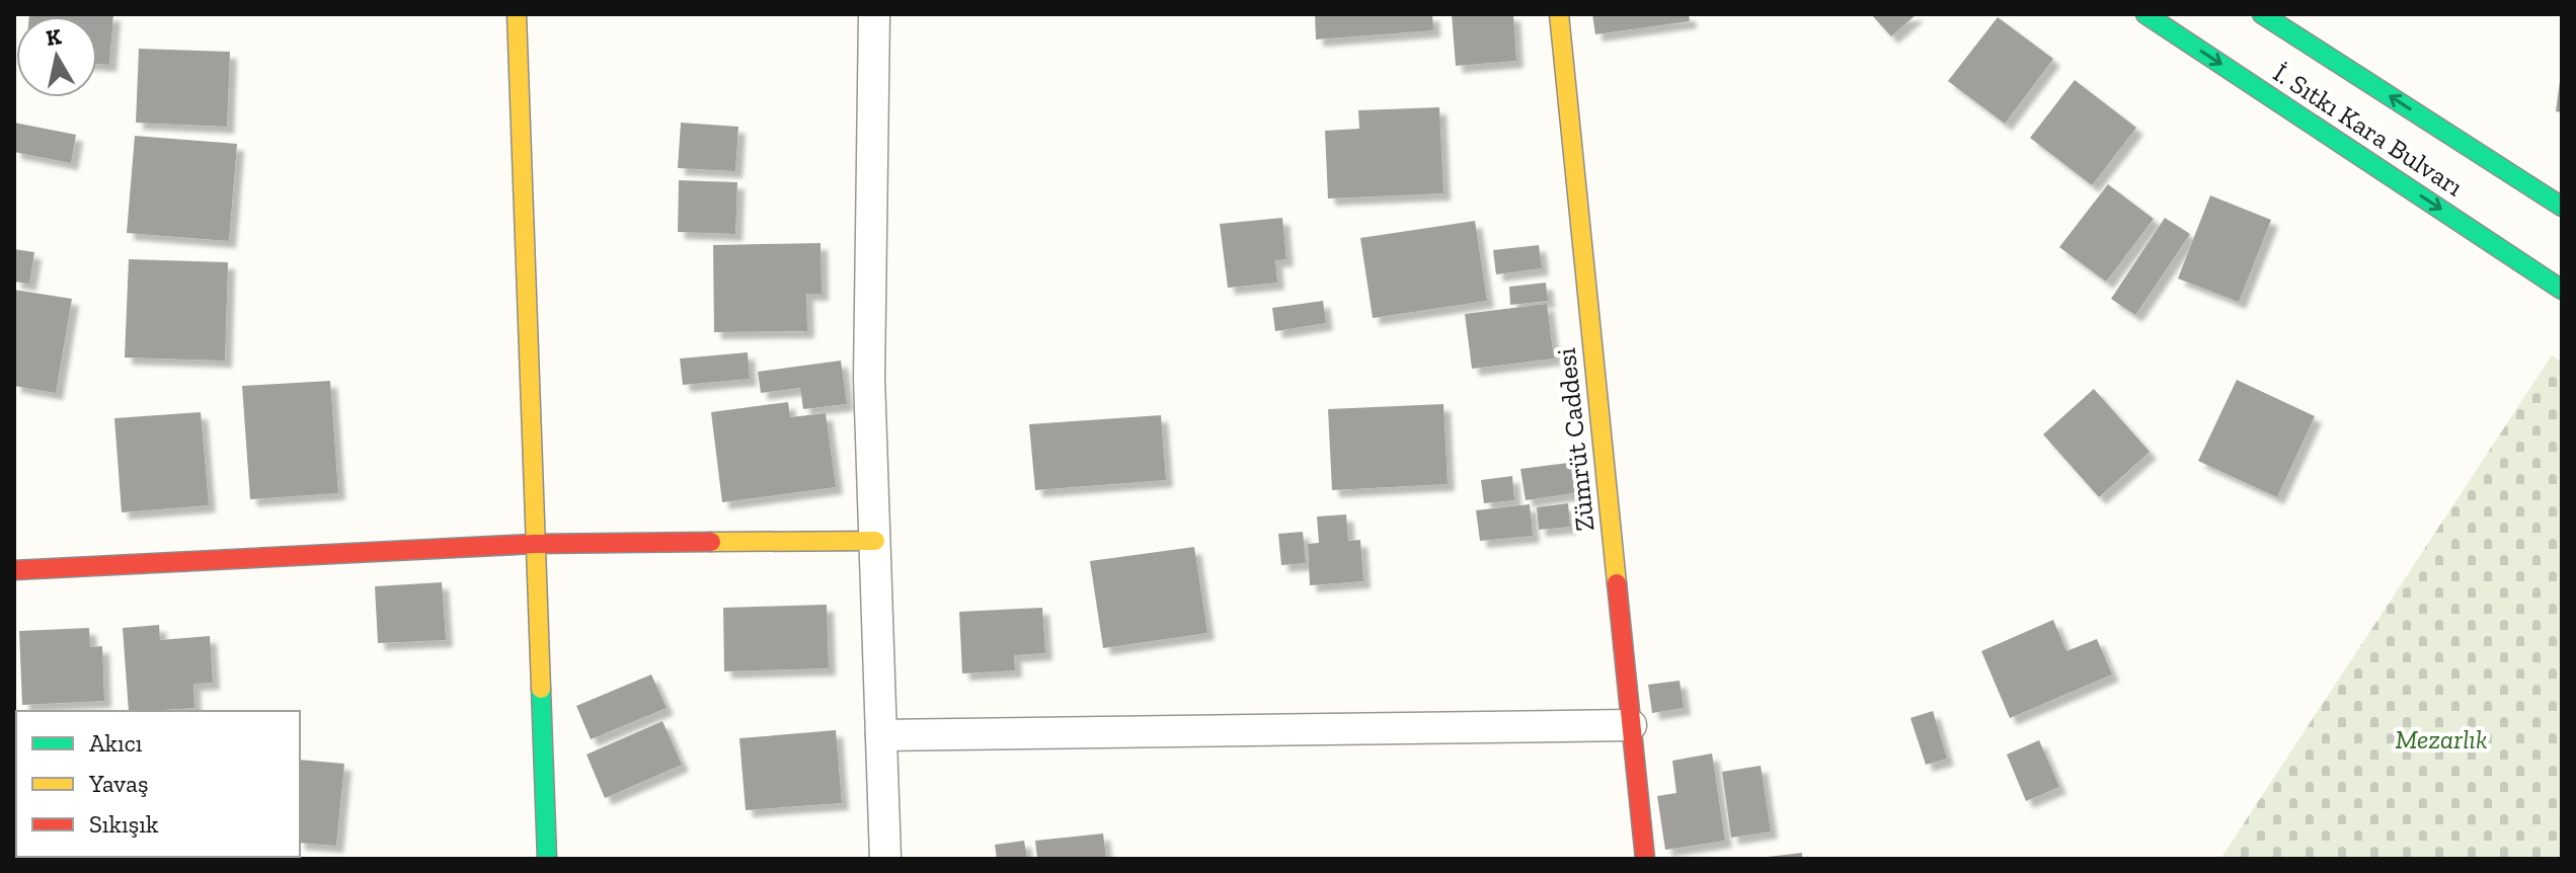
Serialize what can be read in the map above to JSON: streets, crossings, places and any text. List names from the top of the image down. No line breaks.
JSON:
{"streets":{"street":["İ. Sıtkı Kara Bulvarı","Zümrüt Caddesi"]},"parks":["Mezarlık"],"legend":["Akıcı","Yavaş","Sıkışık"],"north":"top"}
